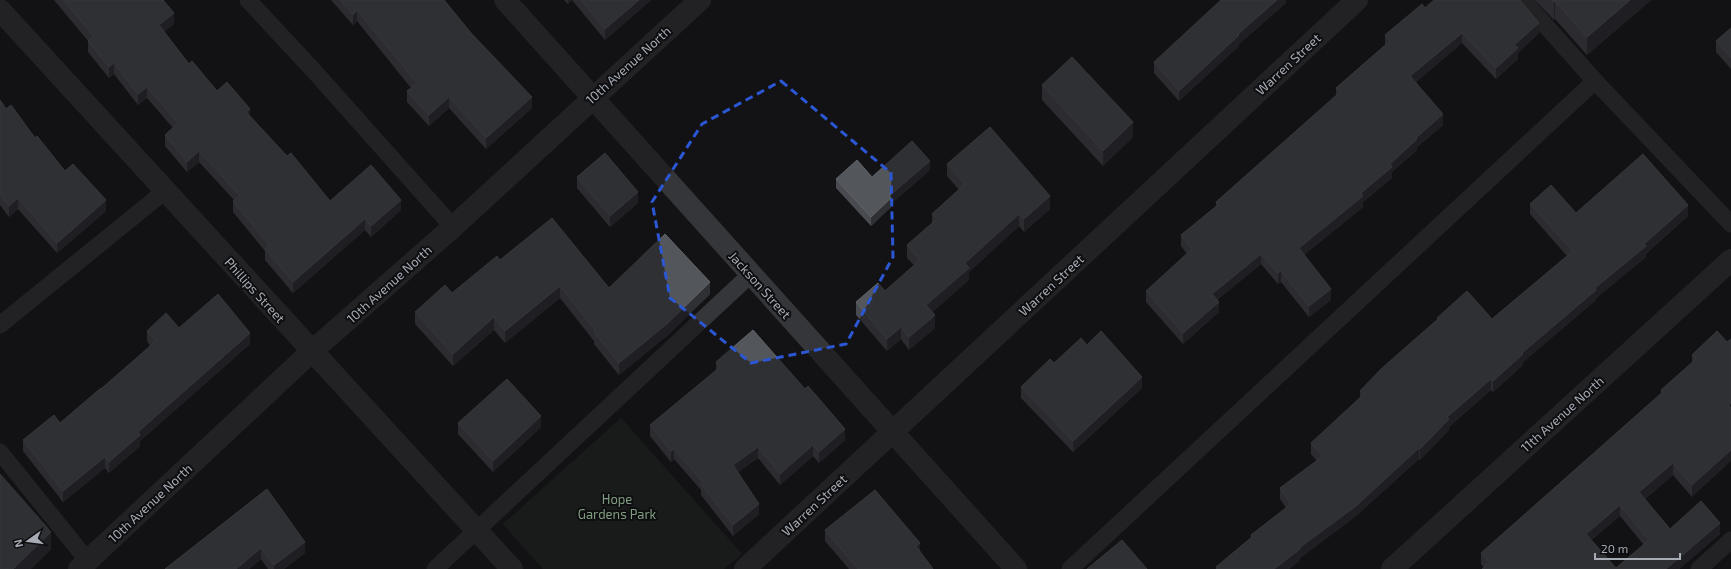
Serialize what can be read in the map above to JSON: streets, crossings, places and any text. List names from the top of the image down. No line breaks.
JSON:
{"streets":{"street":["Warren Street","10th Avenue North","Jackson Street","Phillips Street","11th Avenue North"]},"crossings":[["Warren Street","Jackson Street"],["10th Avenue North","Jackson Street"],["10th Avenue North","Phillips Street"]],"parks":["Hope Gardens Park"],"scale_bar":"20 m","north":"left"}
